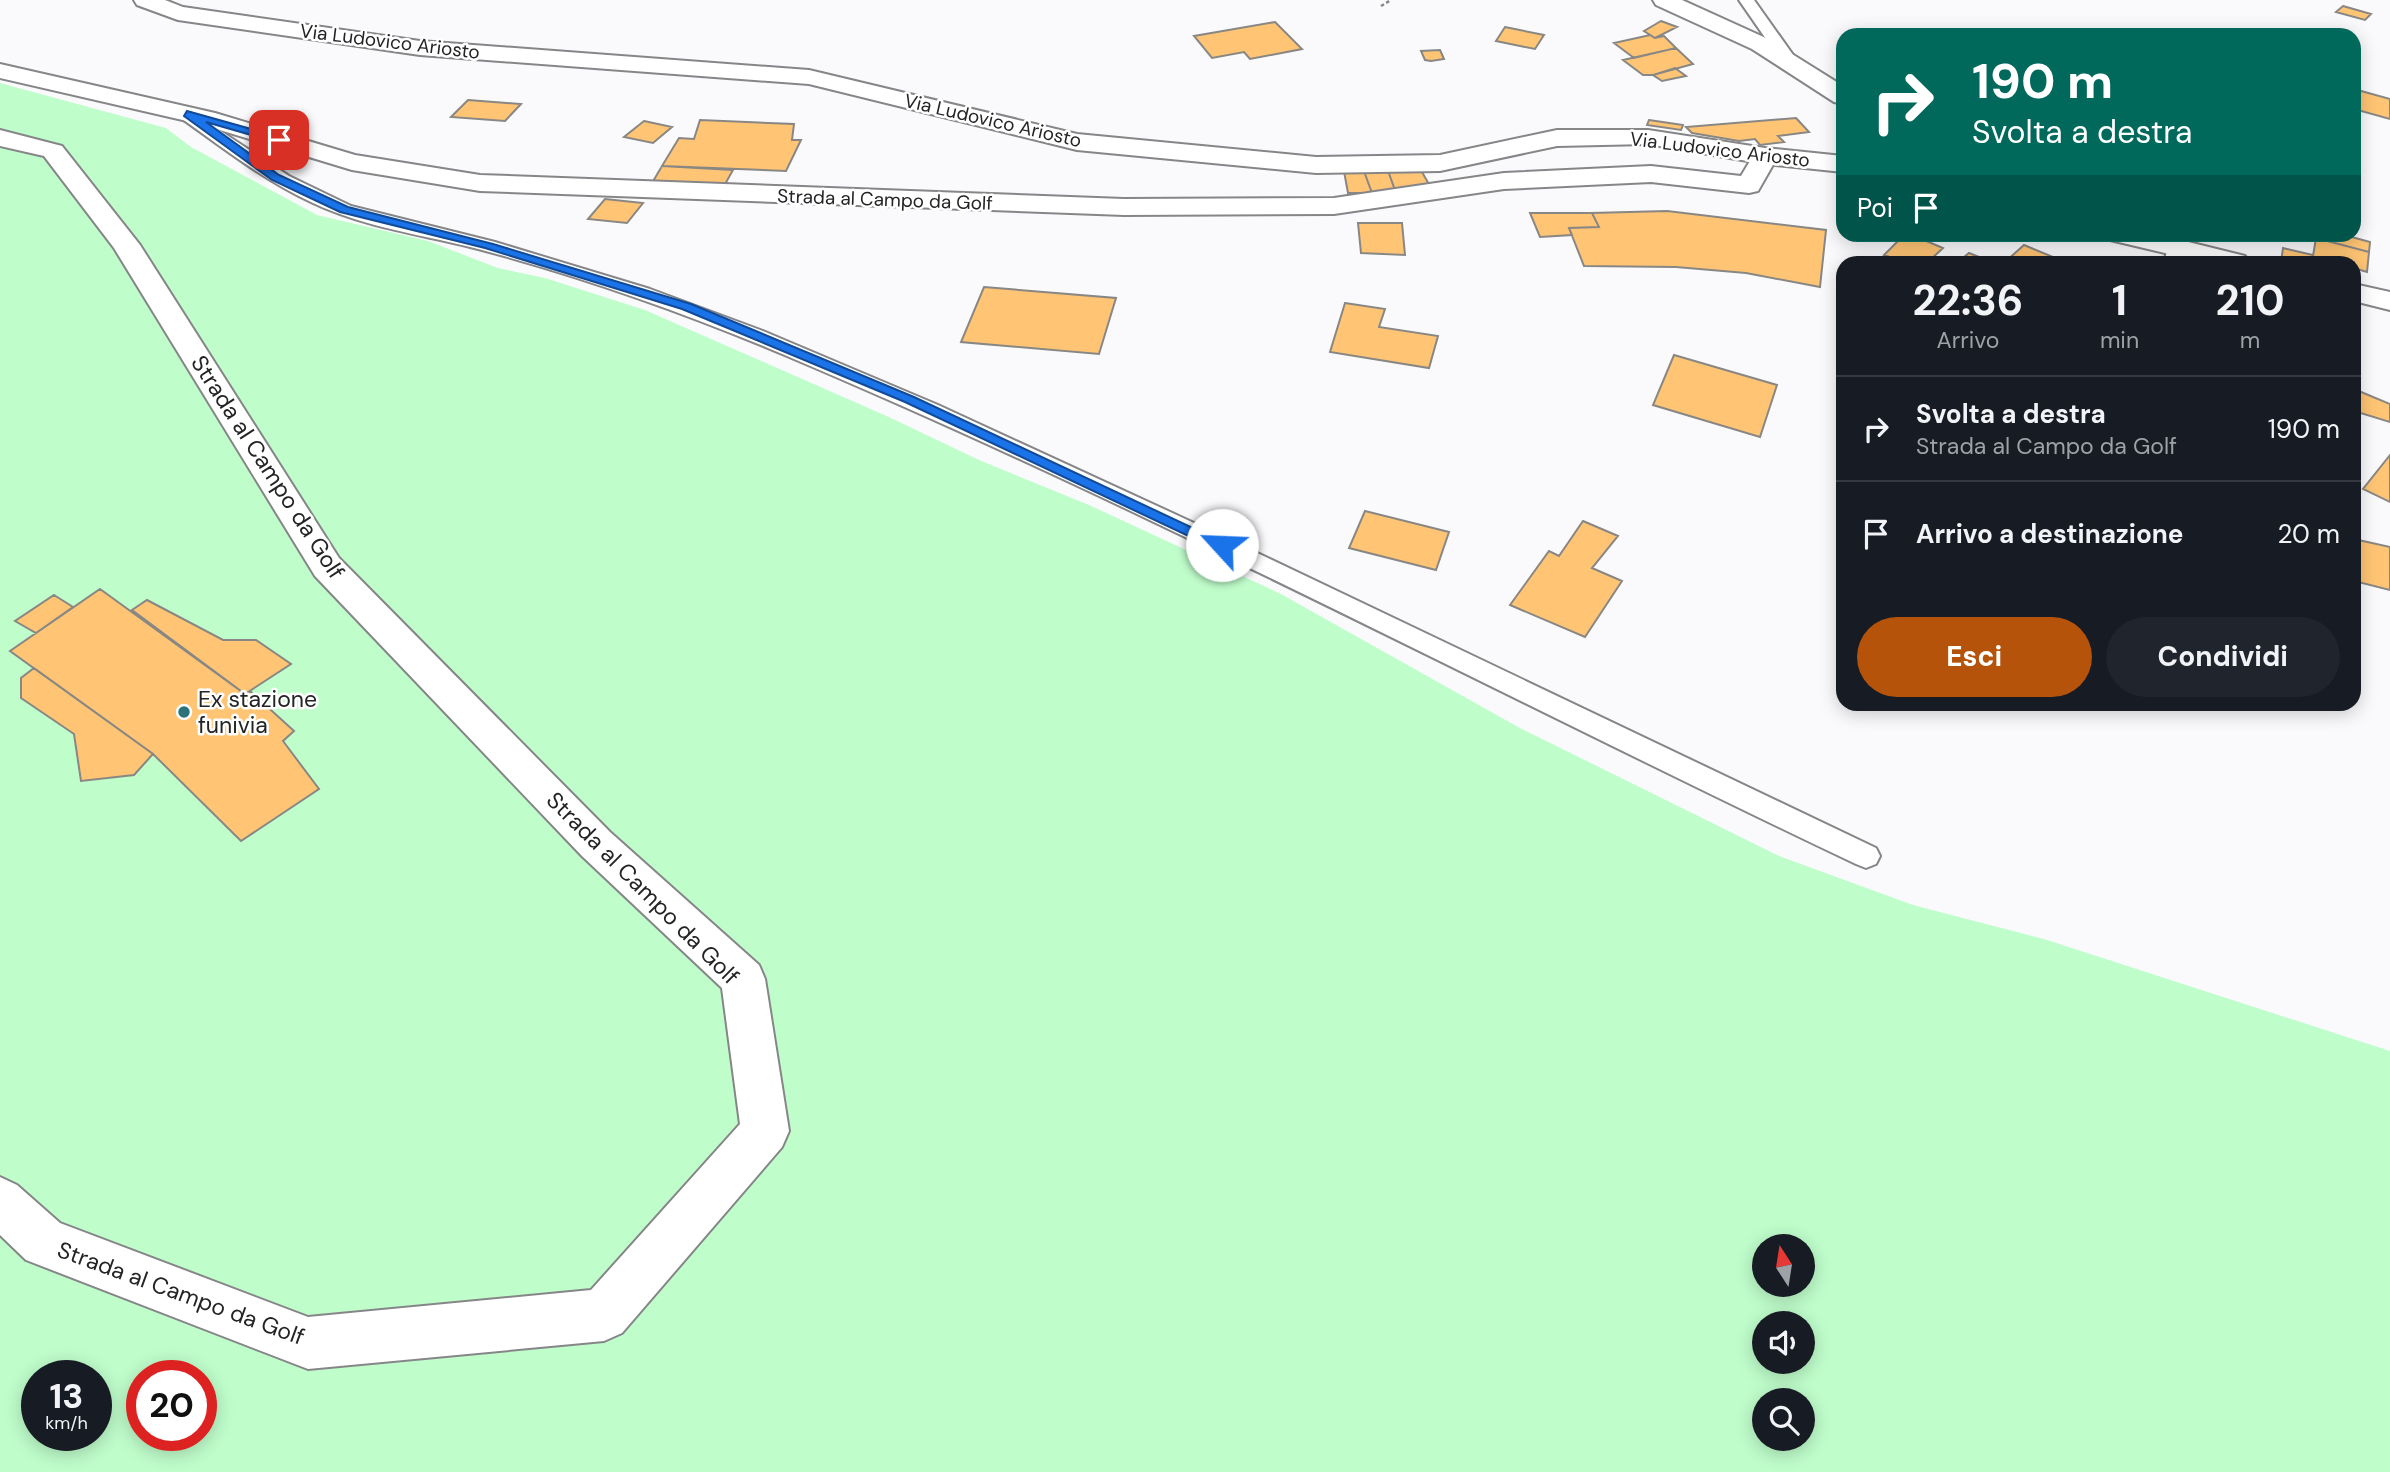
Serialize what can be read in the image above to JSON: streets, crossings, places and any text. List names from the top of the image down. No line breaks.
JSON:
{"streets":{"street":["Via Ludovico Ariosto","Strada al Campo da Golf"]},"crossings":[["Via Ludovico Ariosto","Strada al Campo da Golf"]],"places":["Ex stazione funivia"],"north":"top","page":{"turn":["190 m","Svolta a destra"],"then":"Poi","eta":["22:36","Arrivo","1","min","210","m"],"list":[{"name":"Svolta a destra","note":"Strada al Campo da Golf","value":"190 m"},{"name":"Arrivo a destinazione","value":"20 m"}],"buttons":["Esci","Condividi"],"speed":"13 km/h","limit":"20"}}
